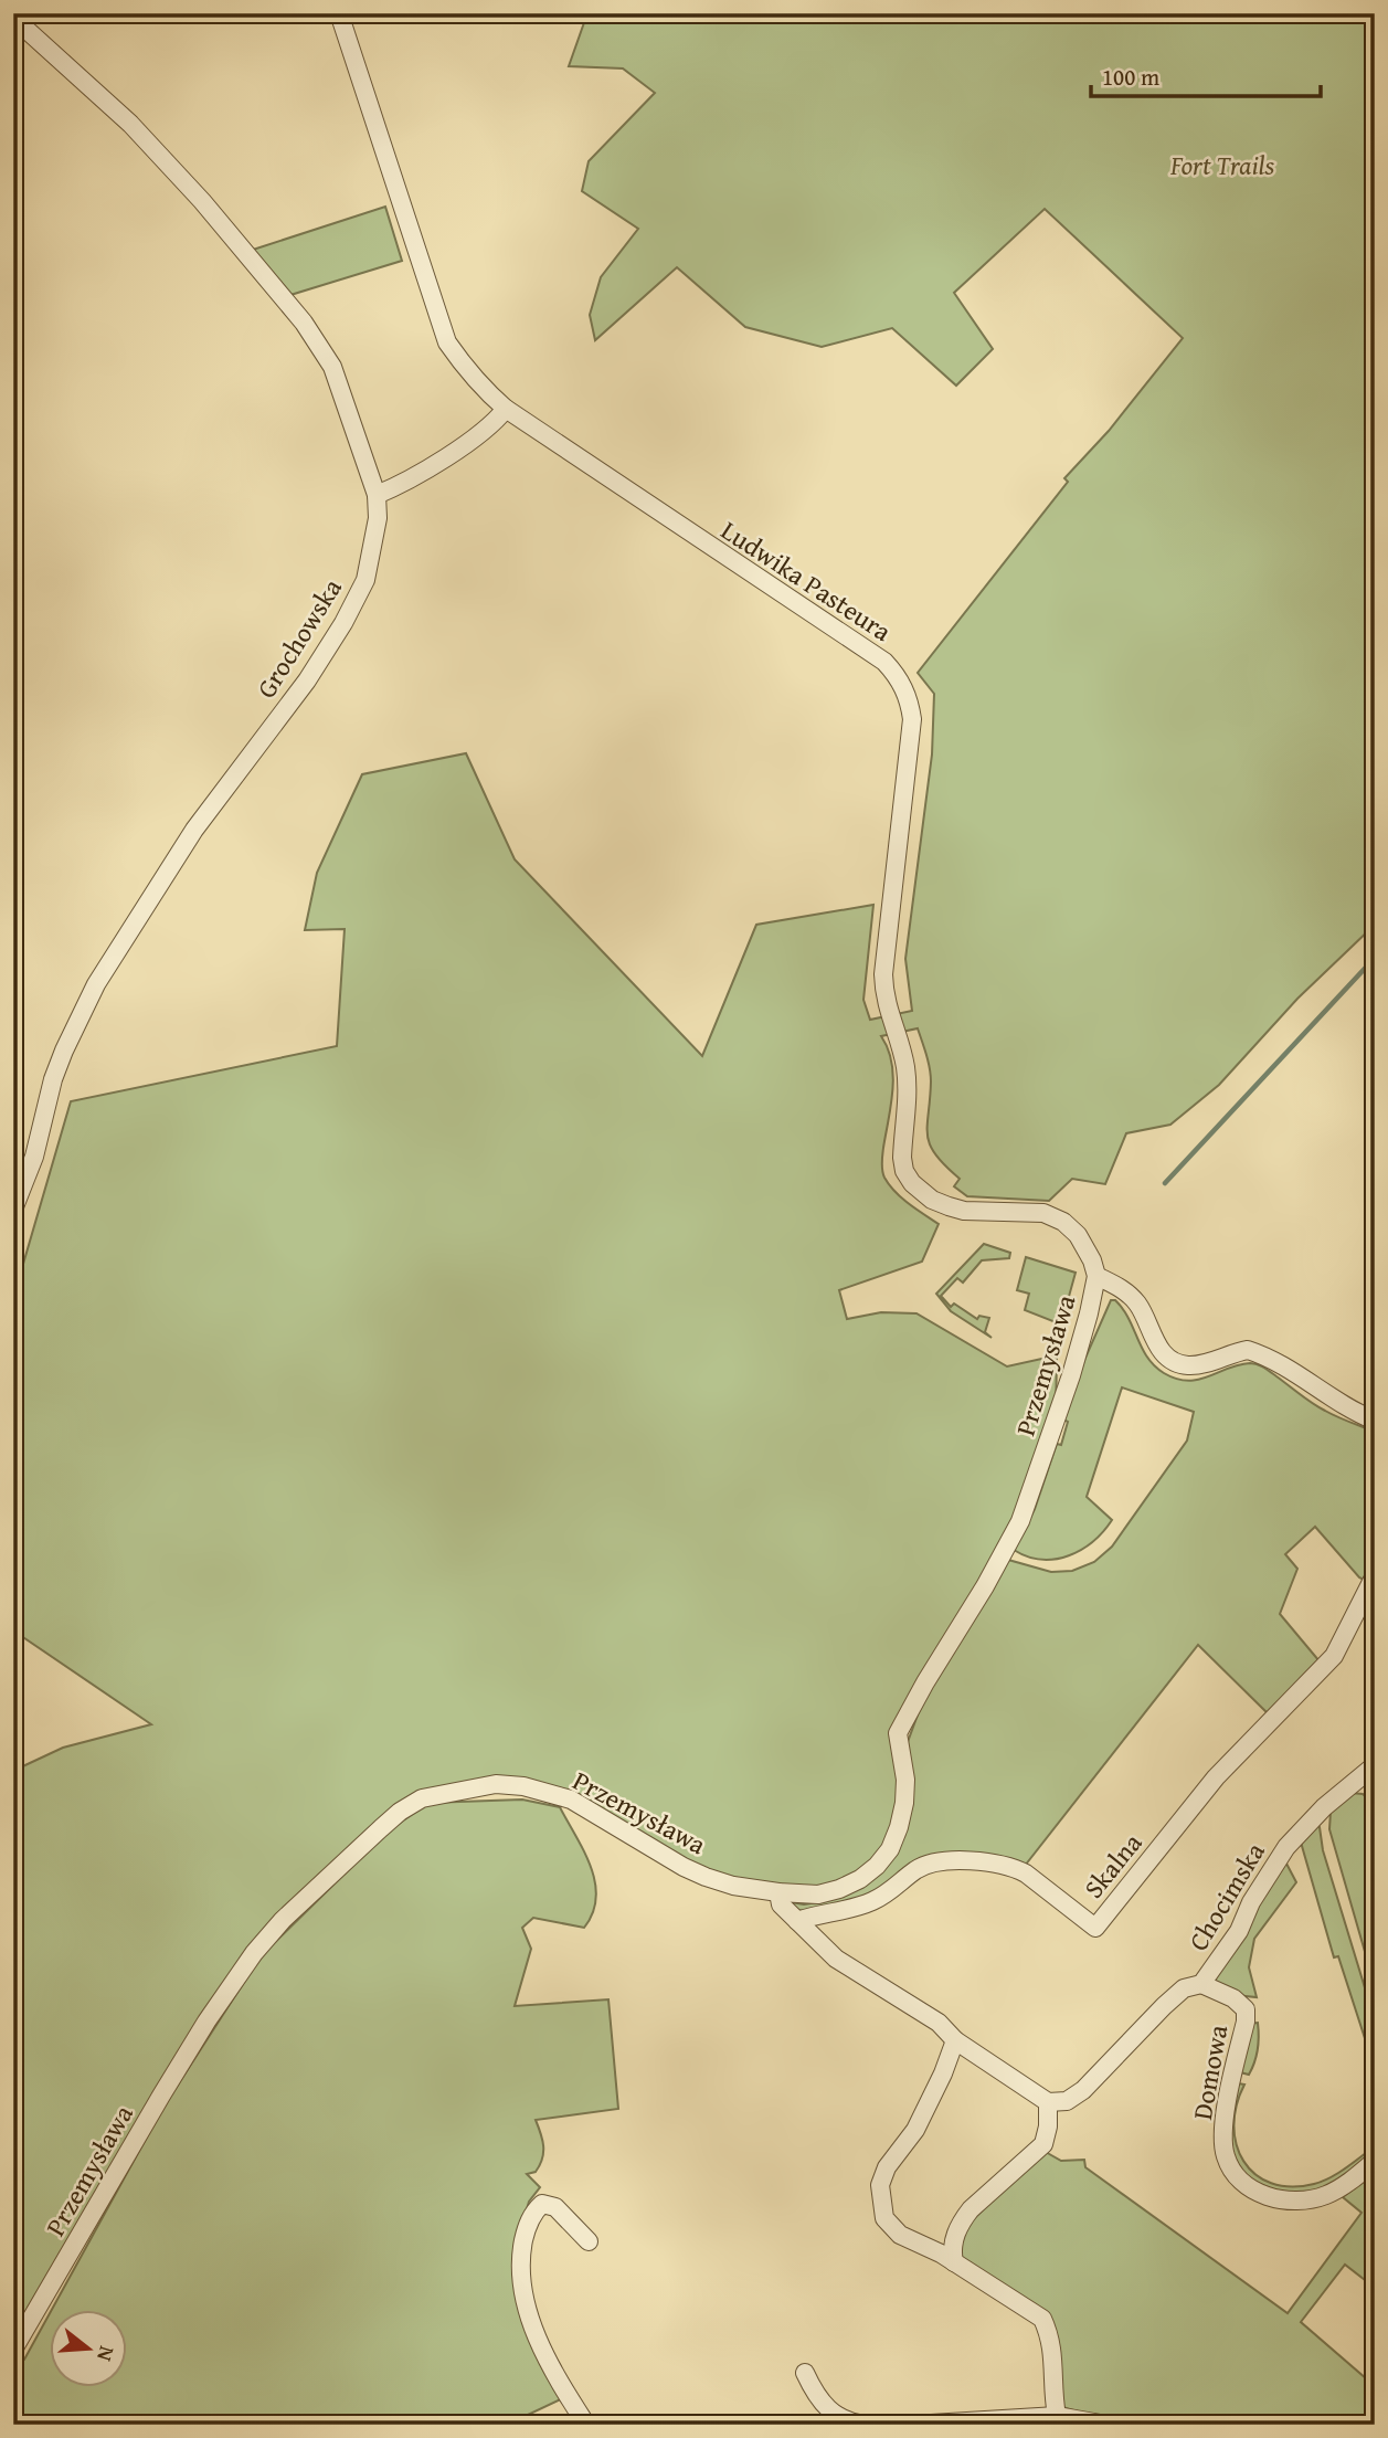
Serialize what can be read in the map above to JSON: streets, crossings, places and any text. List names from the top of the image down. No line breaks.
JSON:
{"streets":{"street":["Ludwika Pasteura","Grochowska","Przemysława","Skalna","Chocimska","Domowa"]},"crossings":[["Ludwika Pasteura","Przemysława"],["Chocimska","Domowa"]],"parks":["Fort Trails"],"scale_bar":"100 m","north":"right"}
